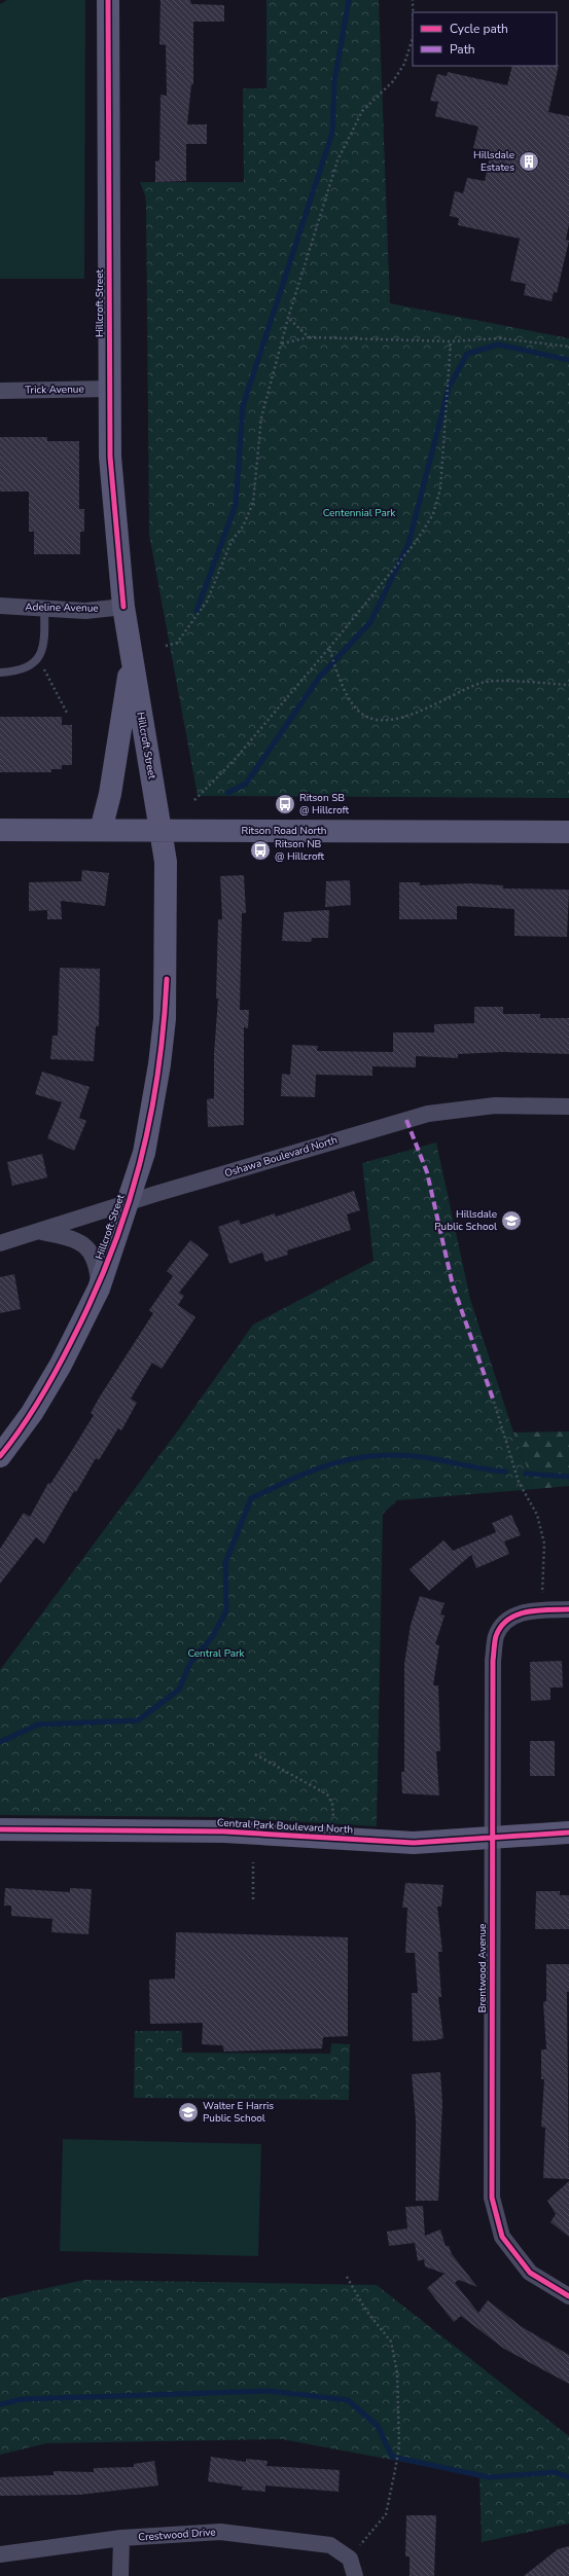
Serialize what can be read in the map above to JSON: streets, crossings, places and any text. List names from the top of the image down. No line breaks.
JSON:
{"streets":{"street":["Hillcroft Street","Trick Avenue","Adeline Avenue","Ritson Road North","Oshawa Boulevard North","Central Park Boulevard North","Brentwood Avenue","Crestwood Drive"]},"crossings":[["Hillcroft Street","Trick Avenue"],["Hillcroft Street","Adeline Avenue"],["Hillcroft Street","Ritson Road North"],["Hillcroft Street","Oshawa Boulevard North"],["Central Park Boulevard North","Brentwood Avenue"]],"parks":["Centennial Park","Central Park"],"places":{"building":["Hillsdale Estates"],"bus stop":["Ritson SB @ Hillcroft","Ritson NB @ Hillcroft"],"school or university":["Hillsdale Public School","Walter E Harris Public School"]},"legend":["Cycle path","Path"]}
